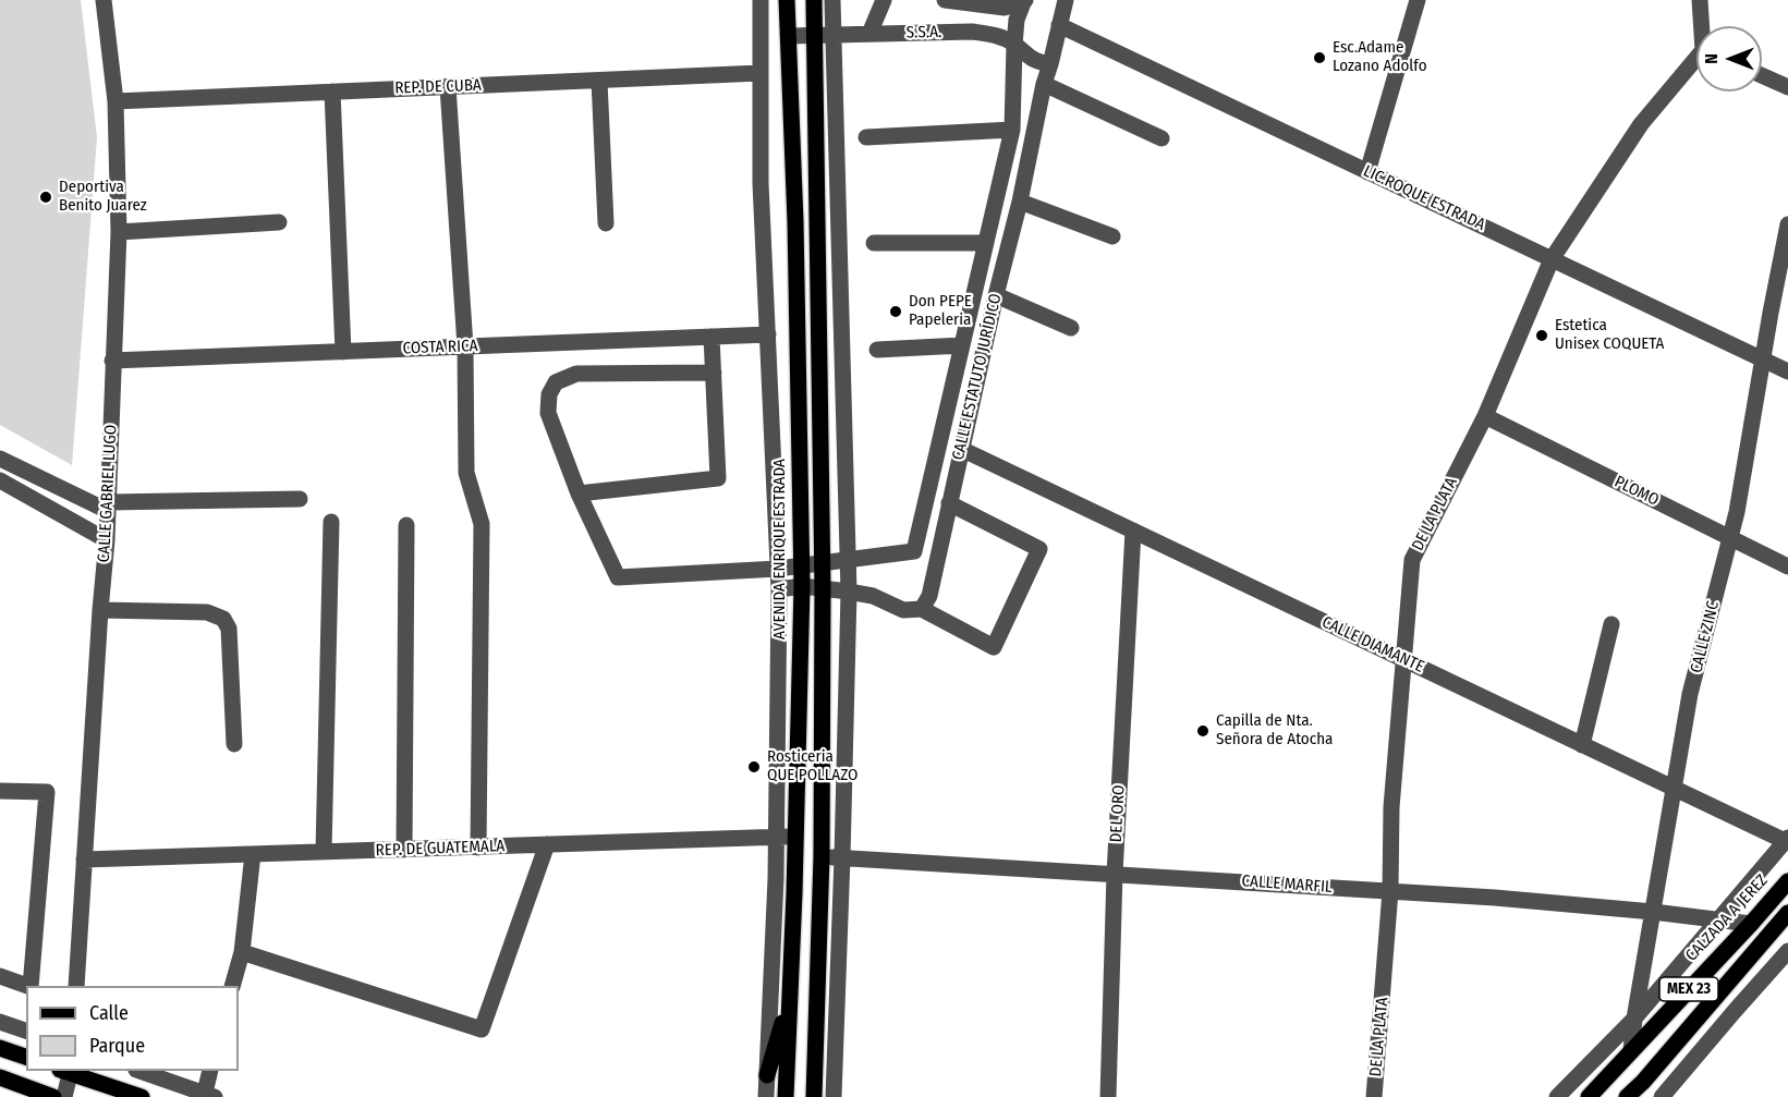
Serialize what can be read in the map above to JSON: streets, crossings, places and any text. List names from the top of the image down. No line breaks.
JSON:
{"streets":{"main road":["AVENIDA ENRIQUE ESTRADA","CALZADA A JEREZ","MEX 23"],"street":["S.S.A.","REP. DE CUBA","LIC.ROQUE ESTRADA","COSTA RICA","CALLE ESTATUTO JURÍDICO","PLOMO","CALLE GABRIEL LUGO","DE LA PLATA","CALLE ZINC","CALLE DIAMANTE","DEL ORO","REP. DE GUATEMALA","CALLE MARFIL"]},"crossings":[["S.S.A.","CALLE ESTATUTO JURÍDICO"],["S.S.A.","AVENIDA ENRIQUE ESTRADA"],["REP. DE CUBA","CALLE GABRIEL LUGO"],["LIC.ROQUE ESTRADA","CALLE ESTATUTO JURÍDICO"],["LIC.ROQUE ESTRADA","DE LA PLATA"],["LIC.ROQUE ESTRADA","CALLE ZINC"],["COSTA RICA","CALLE GABRIEL LUGO"],["CALLE ESTATUTO JURÍDICO","CALLE DIAMANTE"],["PLOMO","DE LA PLATA"],["PLOMO","CALLE ZINC"],["CALLE GABRIEL LUGO","REP. DE GUATEMALA"],["DE LA PLATA","CALLE DIAMANTE"],["DE LA PLATA","CALLE MARFIL"],["AVENIDA ENRIQUE ESTRADA","REP. DE GUATEMALA"],["CALLE ZINC","CALLE DIAMANTE"],["CALLE ZINC","CALLE MARFIL"],["CALLE ZINC","CALZADA A JEREZ"],["CALLE DIAMANTE","DEL ORO"],["DEL ORO","CALLE MARFIL"],["CALLE MARFIL","CALZADA A JEREZ"]],"places":["Esc.Adame Lozano Adolfo","Deportiva Benito Juarez","Don PEPE Papeleria","Estetica Unisex COQUETA","Capilla de Nta. Señora de Atocha","Rosticeria QUE POLLAZO"],"legend":["Calle","Parque"],"north":"left"}
